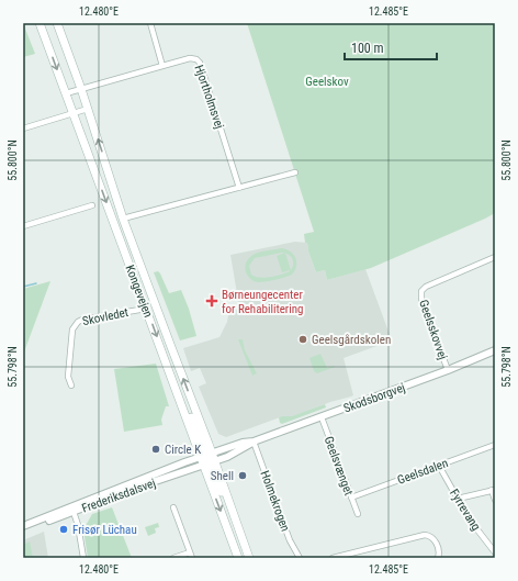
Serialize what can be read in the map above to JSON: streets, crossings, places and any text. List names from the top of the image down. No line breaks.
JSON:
{"streets":{"main road":["Kongevejen"],"street":["Hjortholmsvej","Skovledet","Geelsskovvej","Skodsborgvej","Geelsvænget","Geelsdalen","Frederiksdalsvej","Holmekrogen","Fyrrevang"]},"crossings":[["Hjortholmsvej","Kongevejen"],["Kongevejen","Skovledet"],["Kongevejen","Skodsborgvej"],["Kongevejen","Frederiksdalsvej"],["Geelsskovvej","Skodsborgvej"],["Skodsborgvej","Geelsvænget"],["Skodsborgvej","Frederiksdalsvej"],["Skodsborgvej","Holmekrogen"],["Geelsvænget","Geelsdalen"],["Geelsdalen","Fyrrevang"]],"parks":["Geelskov"],"places":{"health":["Børneungecenter for Rehabilitering"],"other":["Geelsgårdskolen","Circle K","Shell","Frisør Lüchau"]},"scale_bar":"100 m","coordinates":["12.480°E","12.485°E","55.800°N","55.798°N"]}
